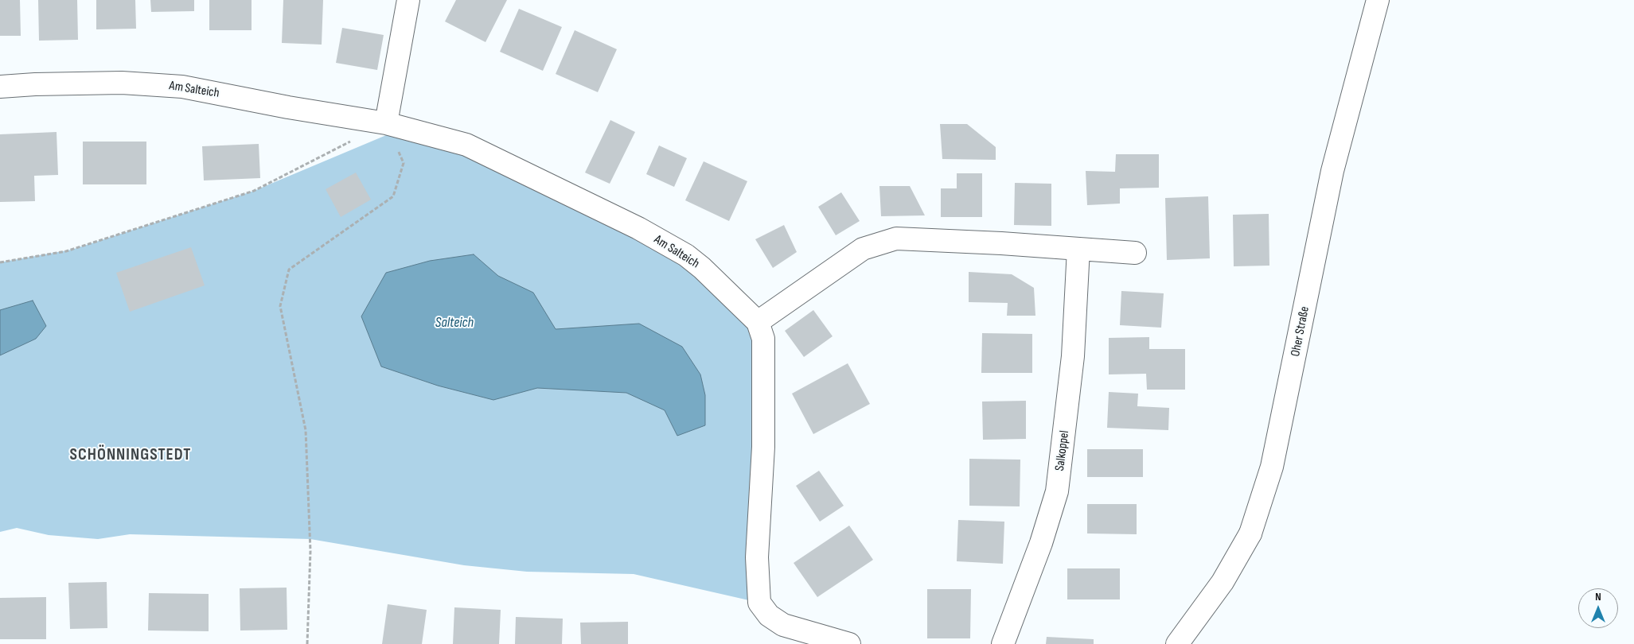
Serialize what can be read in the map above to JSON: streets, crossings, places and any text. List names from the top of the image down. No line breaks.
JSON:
{"streets":{"street":["Am Salteich","Oher Straße","Salkoppel"]},"districts":["SCHÖNNINGSTEDT"],"water":["Salteich"],"north":"top"}
